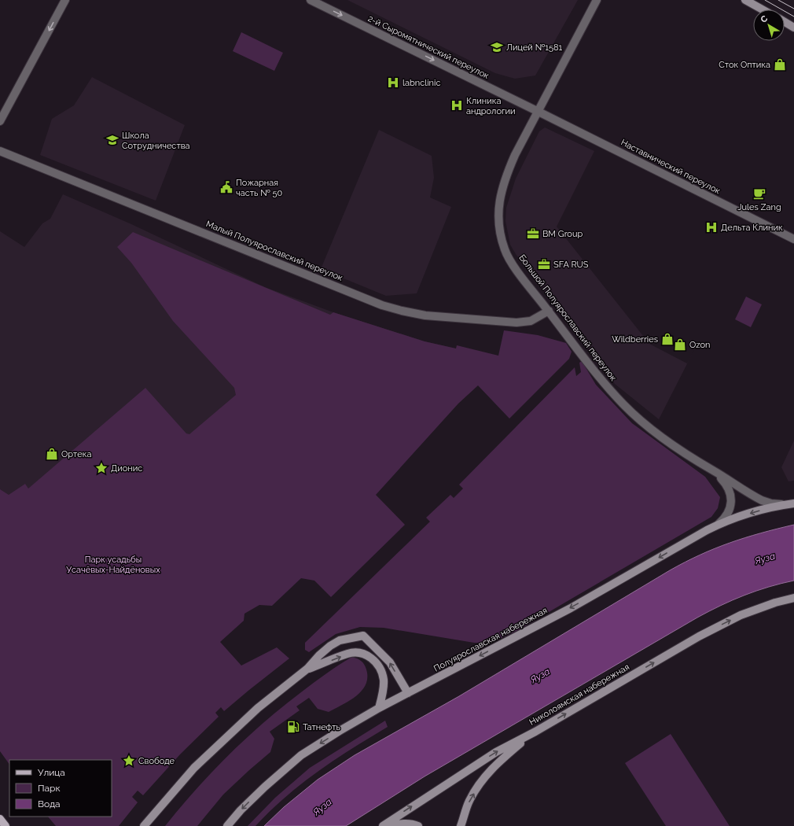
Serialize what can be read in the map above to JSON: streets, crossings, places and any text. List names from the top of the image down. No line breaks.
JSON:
{"streets":{"main road":["Полуярославская набережная","Николоямская набережная"],"street":["2-й Сыромятнический переулок","Наставнический переулок","Малый Полуярославский переулок","Большой Полуярославский переулок"]},"crossings":[["2-й Сыромятнический переулок","Наставнический переулок"],["2-й Сыромятнический переулок","Большой Полуярославский переулок"],["Наставнический переулок","Большой Полуярославский переулок"],["Малый Полуярославский переулок","Большой Полуярославский переулок"],["Большой Полуярославский переулок","Полуярославская набережная"]],"one_way":["2-й Сыромятнический переулок","Полуярославская набережная","Николоямская набережная"],"water":["Яуза"],"parks":["Парк усадьбы Усачёвых-Найдёновых"],"places":{"school or university":["Лицей №1581","Школа Сотрудничества"],"shop":["Сток Оптика","Wildberries","Ozon","Ортека"],"hospital":["labnclinic","Клиника андрологии","Дельта Клиник"],"public building":["Пожарная часть № 50"],"cafe":["Jules Zang"],"office":["BM Group","SFA RUS"],"place":["Дионис","Свободе"],"fuel station":["Татнефть"]},"legend":["Улица","Парк","Вода"],"north":"top left"}
